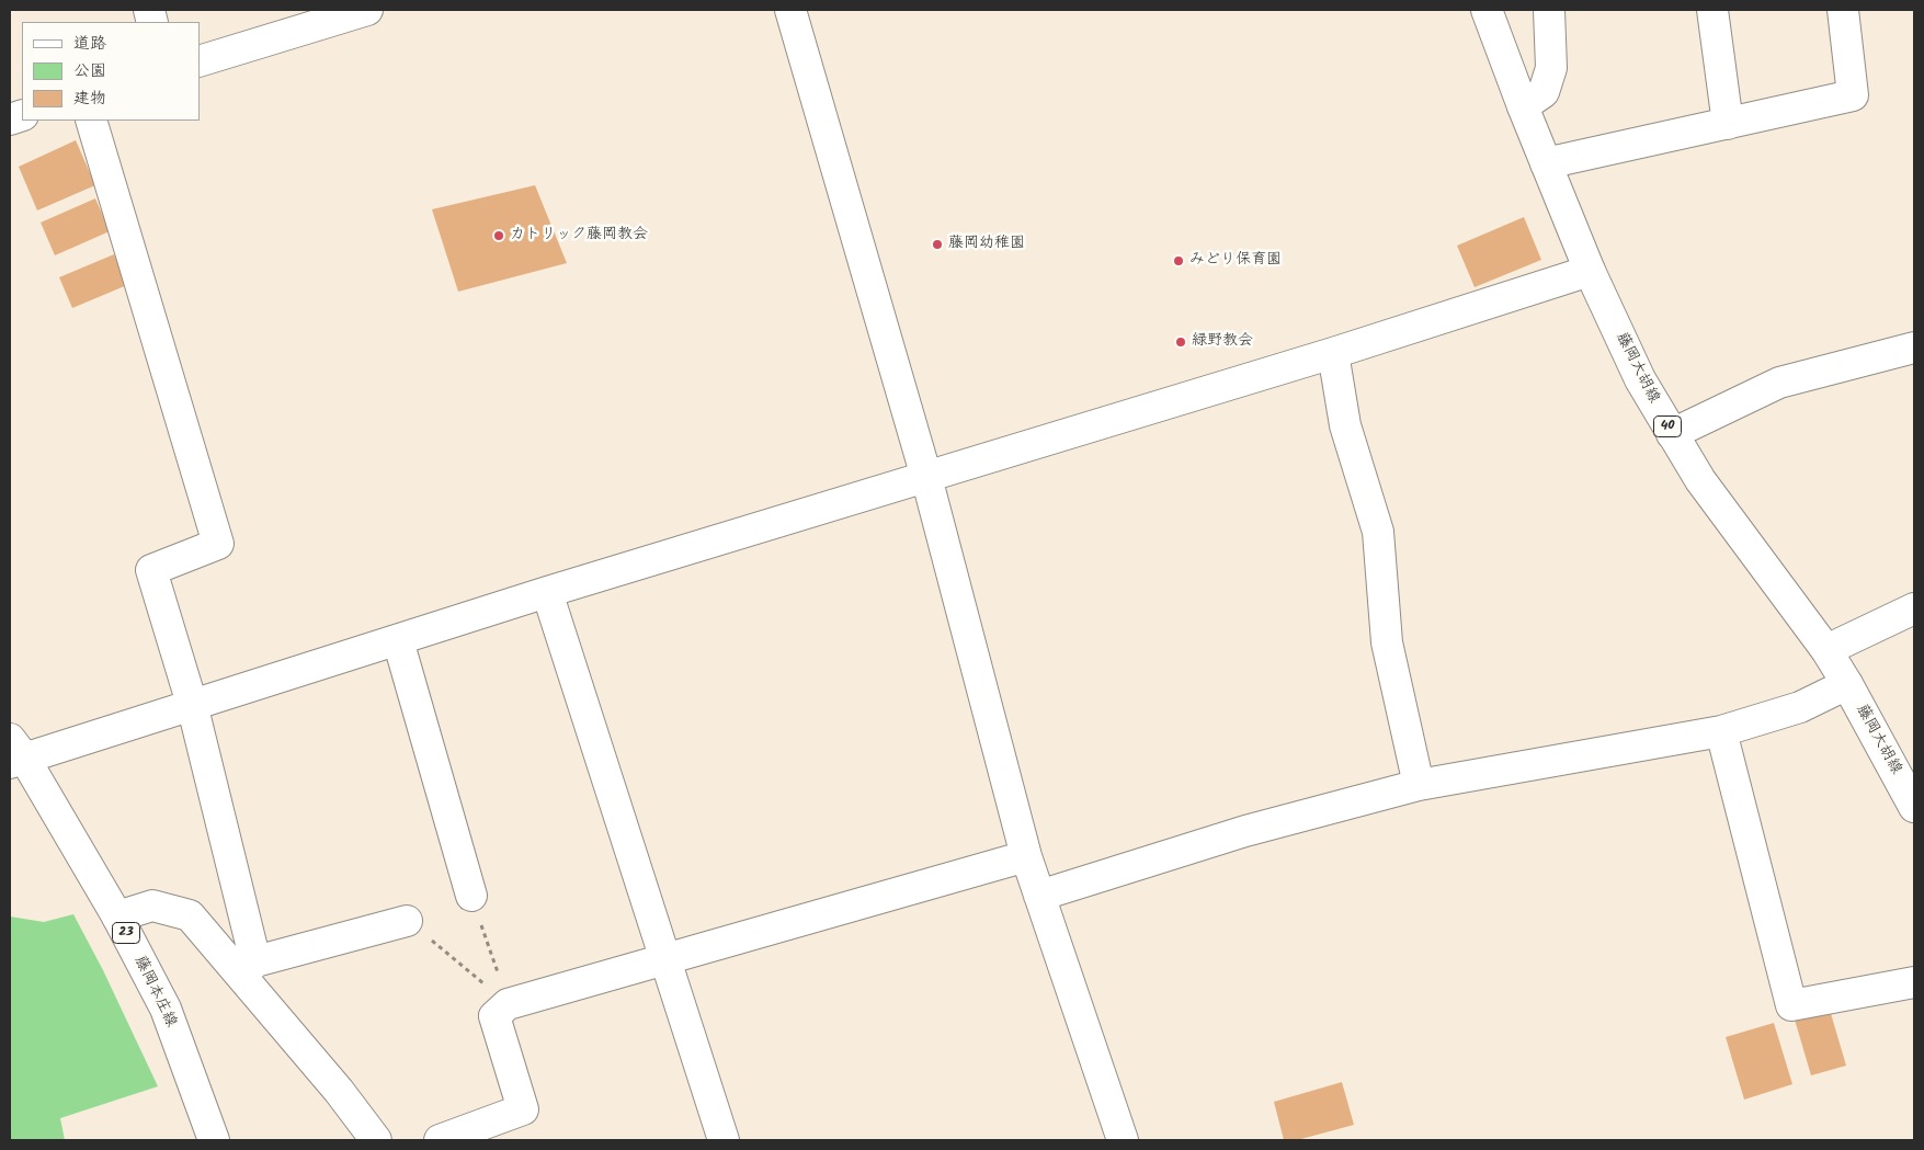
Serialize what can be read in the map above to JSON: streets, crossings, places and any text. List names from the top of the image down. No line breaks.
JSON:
{"streets":{"street":["藤岡大胡線","40","23","藤岡本庄線"]},"places":["カトリック藤岡教会","藤岡幼稚園","みどり保育園","緑野教会"],"legend":["道路","公園","建物"]}
